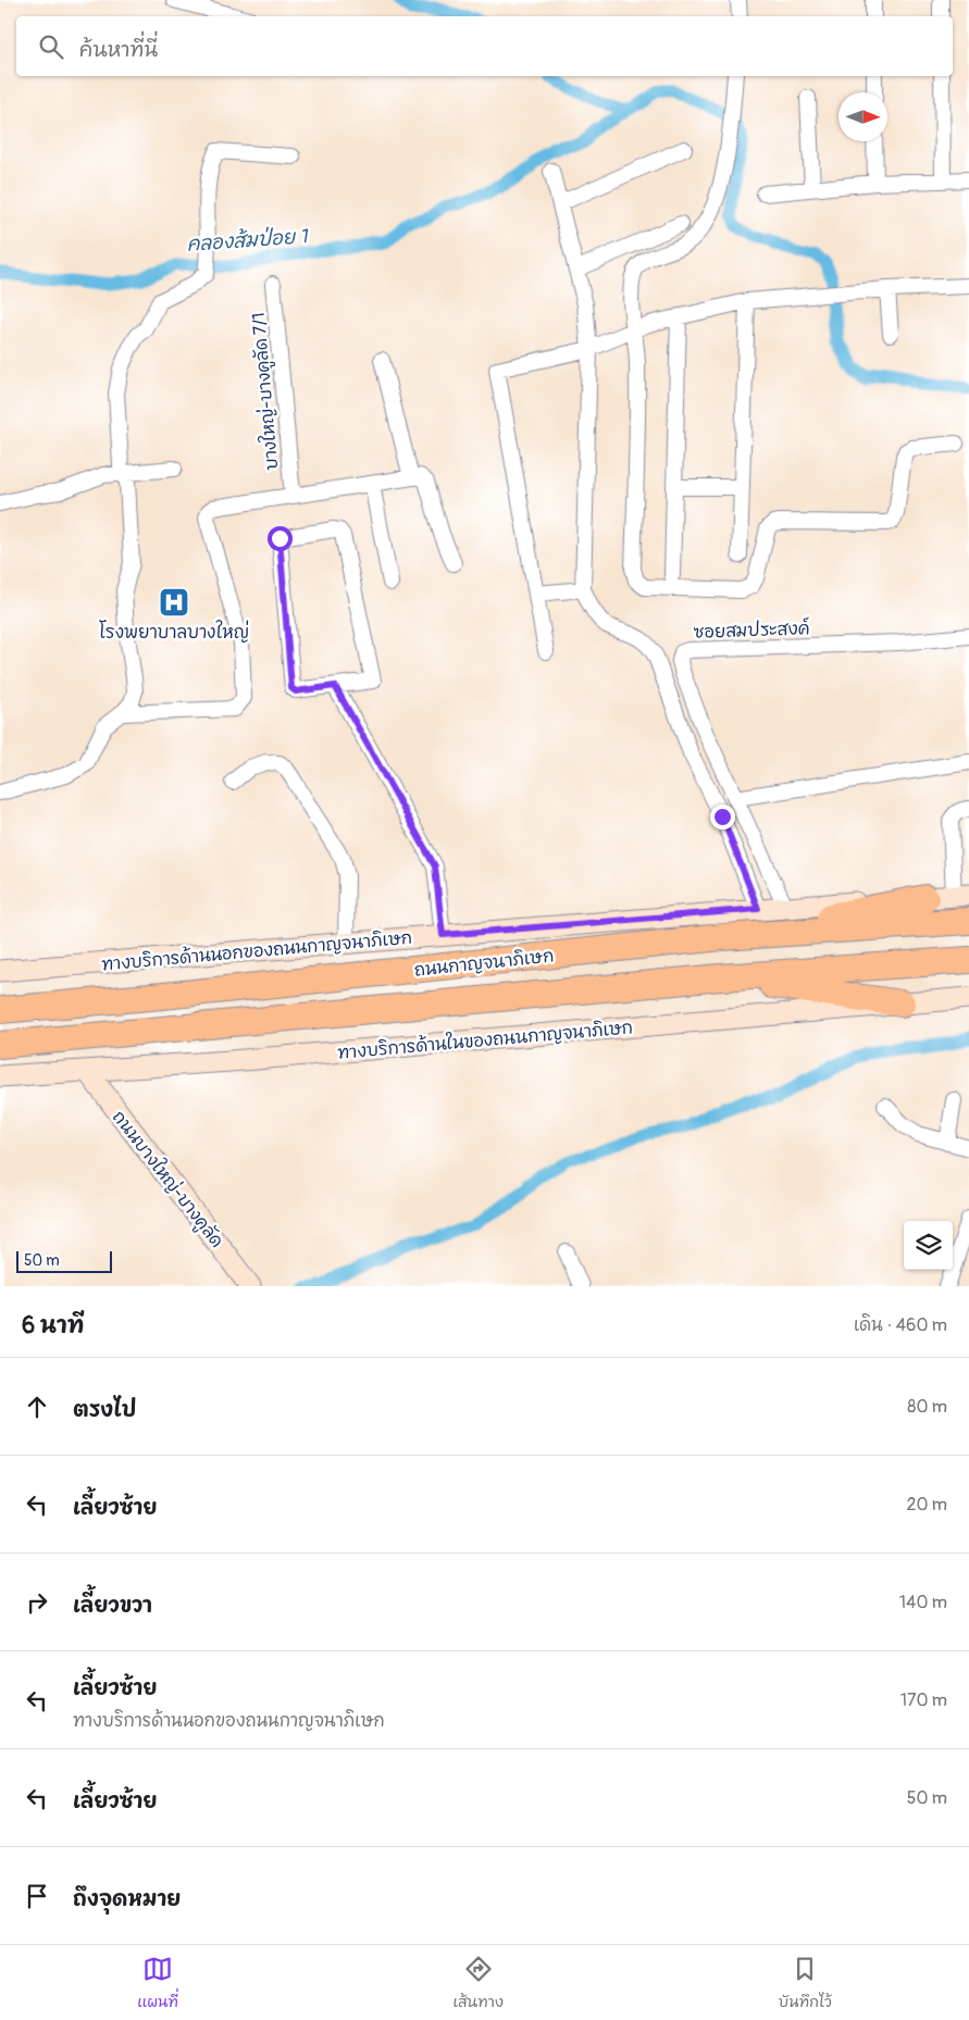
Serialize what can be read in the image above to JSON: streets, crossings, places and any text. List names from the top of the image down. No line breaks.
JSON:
{"streets":{"highway":["ถนนกาญจนาภิเษก"],"main road":["ทางบริการด้านนอกของถนนกาญจนาภิเษก","ทางบริการด้านในของถนนกาญจนาภิเษก","ถนนบางใหญ่-บางคูลัด"],"street":["บางใหญ่-บางคูลัด 7/1","ซอยสมประสงค์"]},"crossings":[["ซอยสมประสงค์","ทางบริการด้านนอกของถนนกาญจนาภิเษก"],["ทางบริการด้านในของถนนกาญจนาภิเษก","ถนนบางใหญ่-บางคูลัด"]],"water":["คลองส้มป่อย 1"],"places":{"hospital":["โรงพยาบาลบางใหญ่"]},"scale_bar":"50 m","north":"right","page":{"search":"ค้นหาที่นี่","scale":"50 m","heading":["6 นาที","เดิน · 460 m"],"list":[["ตรงไป","80 m"],["เลี้ยวซ้าย","20 m"],["เลี้ยวขวา","140 m"],["เลี้ยวซ้าย","ทางบริการด้านนอกของถนนกาญจนาภิเษก","170 m"],["เลี้ยวซ้าย","50 m"],"ถึงจุดหมาย"],"nav":["แผนที่","เส้นทาง","บันทึกไว้"]}}
